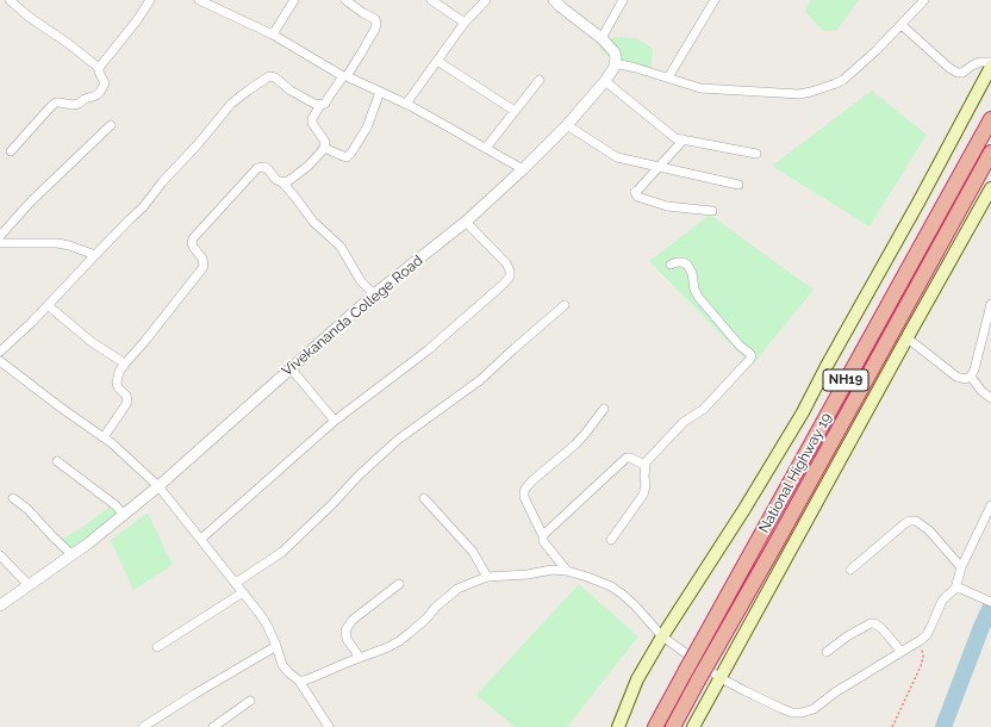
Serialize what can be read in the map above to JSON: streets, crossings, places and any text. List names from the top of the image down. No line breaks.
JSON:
{"streets":{"highway":["NH19","National Highway 19"],"street":["Vivekananda College Road"]}}
